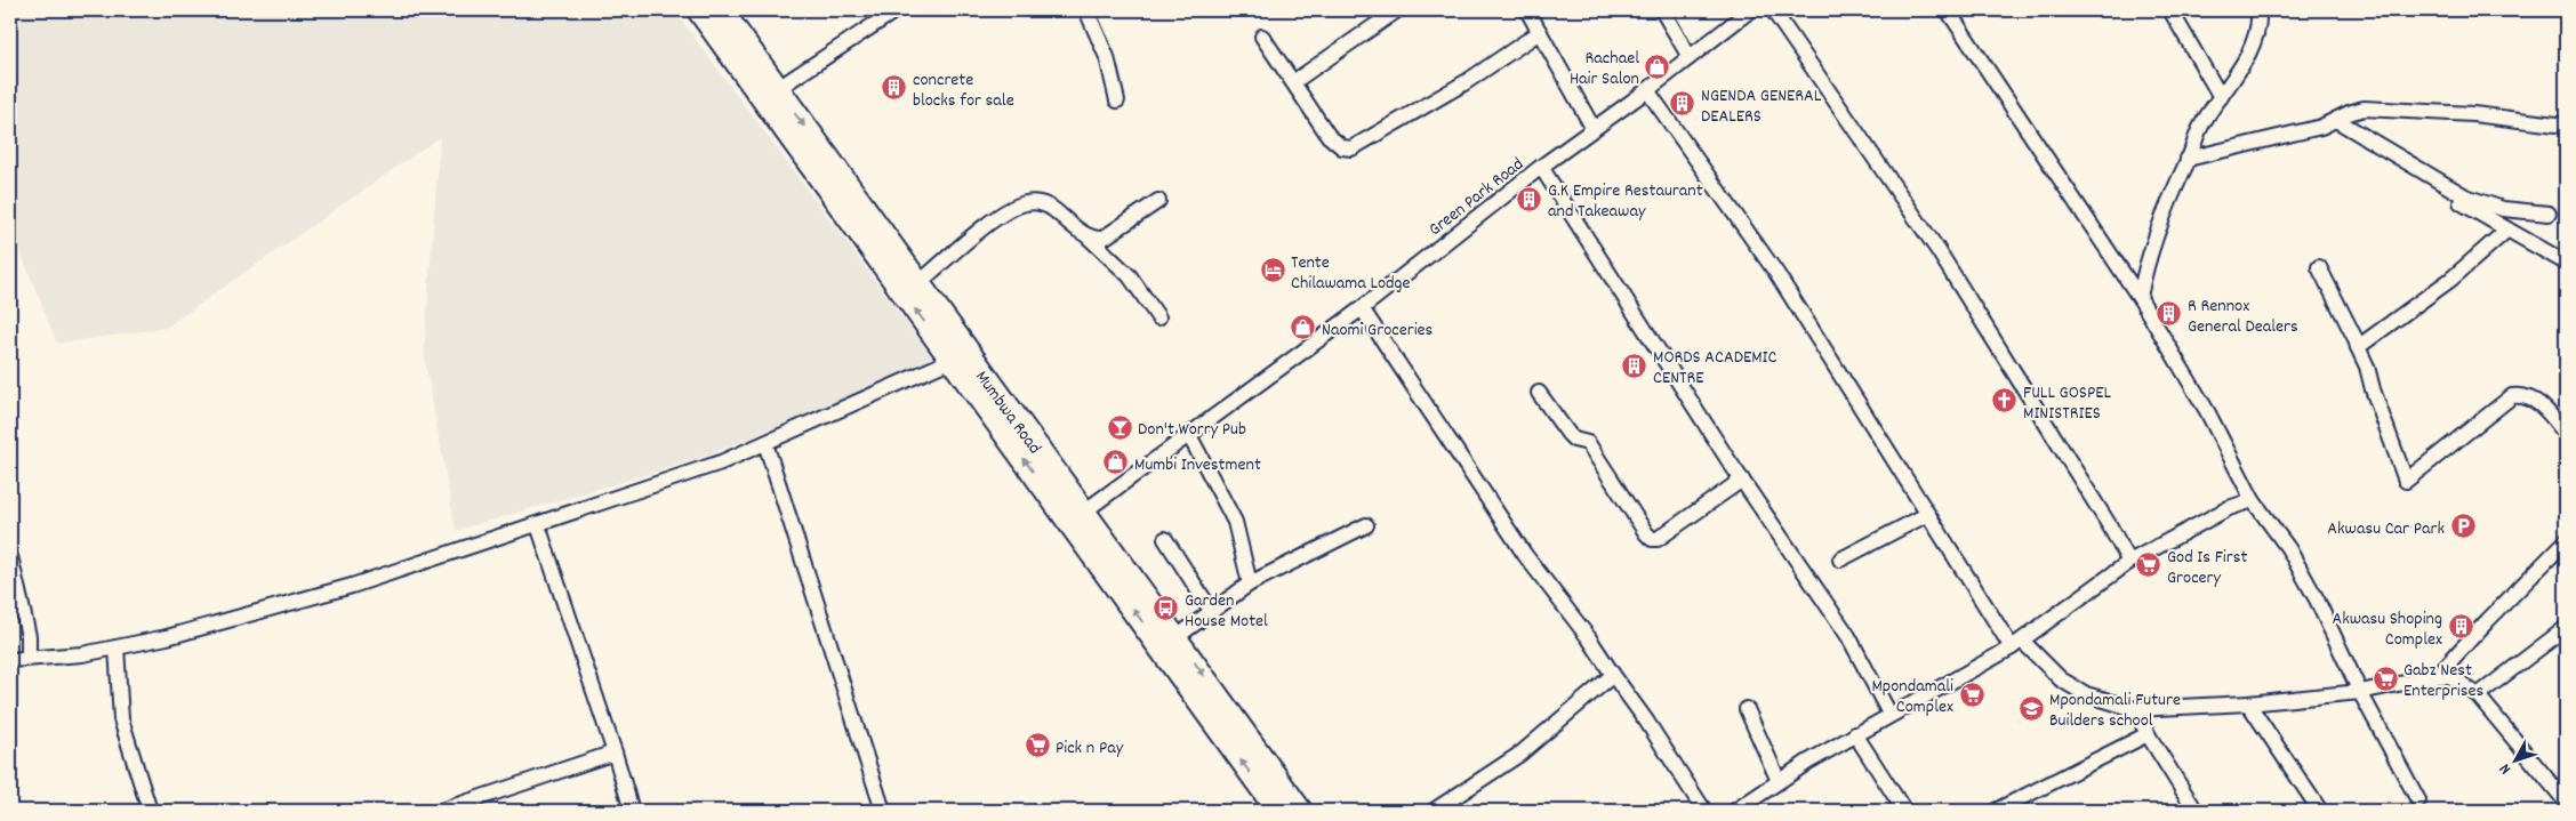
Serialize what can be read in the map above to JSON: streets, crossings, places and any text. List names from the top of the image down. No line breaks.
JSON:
{"streets":{"main road":["Mumbwa Road"],"street":["Green Park Road"]},"crossings":[["Green Park Road","Mumbwa Road"]],"places":{"shop":["Rachael Hair Salon","Naomi Groceries","Mumbi Investment"],"building":["concrete blocks for sale","NGENDA GENERAL DEALERS","G.K Empire Restaurant and Takeaway","R Rennox General Dealers","MORDS ACADEMIC CENTRE","Akwasu Shoping Complex"],"hotel":["Tente Chilawama Lodge"],"church":["FULL GOSPEL MINISTRIES"],"bar":["Don't Worry Pub"],"parking":["Akwasu Car Park"],"supermarket":["God Is First Grocery","Gabz Nest Enterprises","Mpondamali Complex","Pick n Pay"],"bus stop":["Garden House Motel"],"school or university":["Mpondamali Future Builders school"]},"north":"bottom left"}
